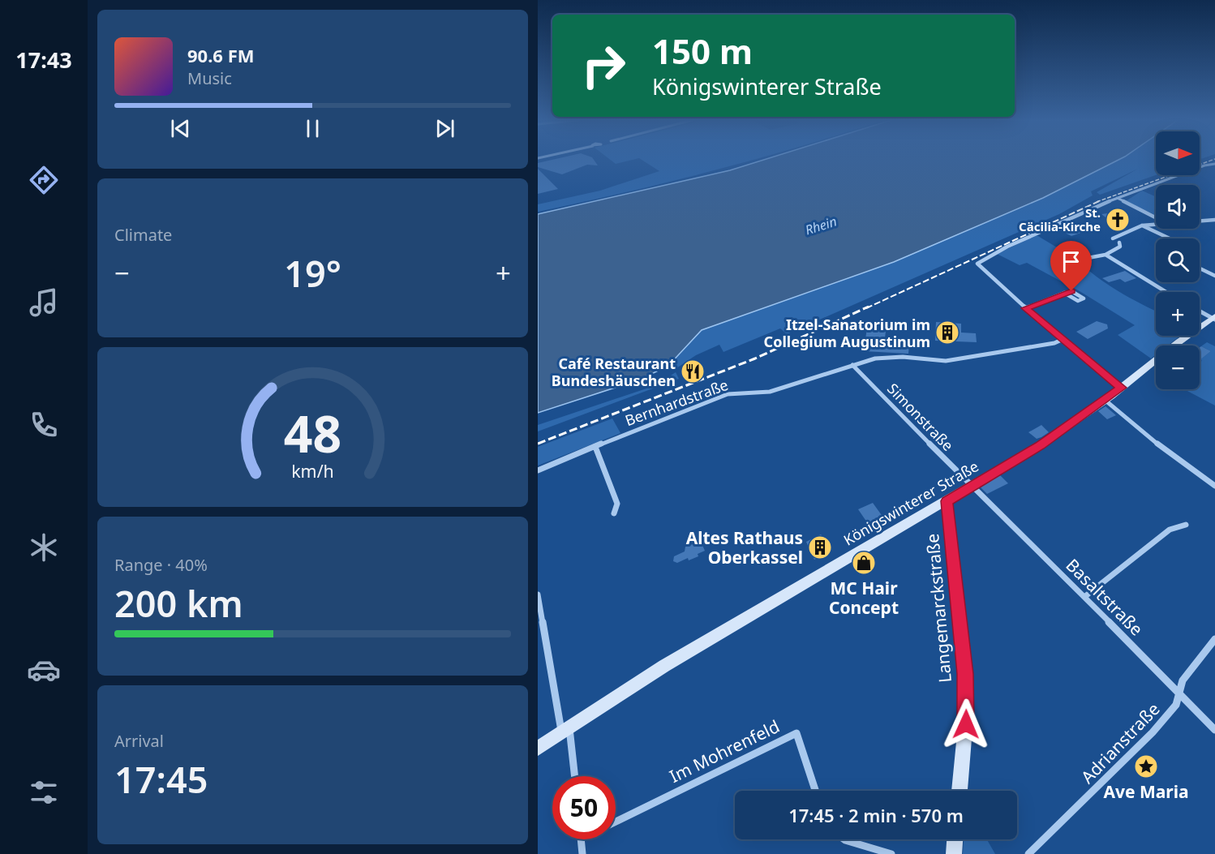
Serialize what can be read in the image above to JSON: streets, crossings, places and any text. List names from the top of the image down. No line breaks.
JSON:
{"streets":{"main road":["Königswinterer Straße","Langemarckstraße"],"street":["Bernhardstraße","Simonstraße","Basaltstraße","Adrianstraße","Im Mohrenfeld"]},"crossings":[["Bernhardstraße","Simonstraße"],["Simonstraße","Königswinterer Straße"],["Simonstraße","Basaltstraße"],["Königswinterer Straße","Basaltstraße"],["Königswinterer Straße","Langemarckstraße"],["Basaltstraße","Adrianstraße"]],"water":["Rhein"],"places":{"church":["St. Cäcilia-Kirche"],"building":["Itzel-Sanatorium im Collegium Augustinum","Altes Rathaus Oberkassel"],"restaurant":["Café Restaurant Bundeshäuschen"],"shop":["MC Hair Concept"],"place":["Ave Maria"]},"north":"right","page":{"tabs":"17:43","turn":["150 m","Königswinterer Straße"],"song":["90.6 FM","Music"],"map_buttons":["+","−"],"tile":["Climate",["Range · 40%","200 km"],["Arrival","17:45"]],"heat":["−","19°","+"],"limit":"50","trip":"17:45 · 2 min · 570 m","gauge":["48","km/h"]}}
